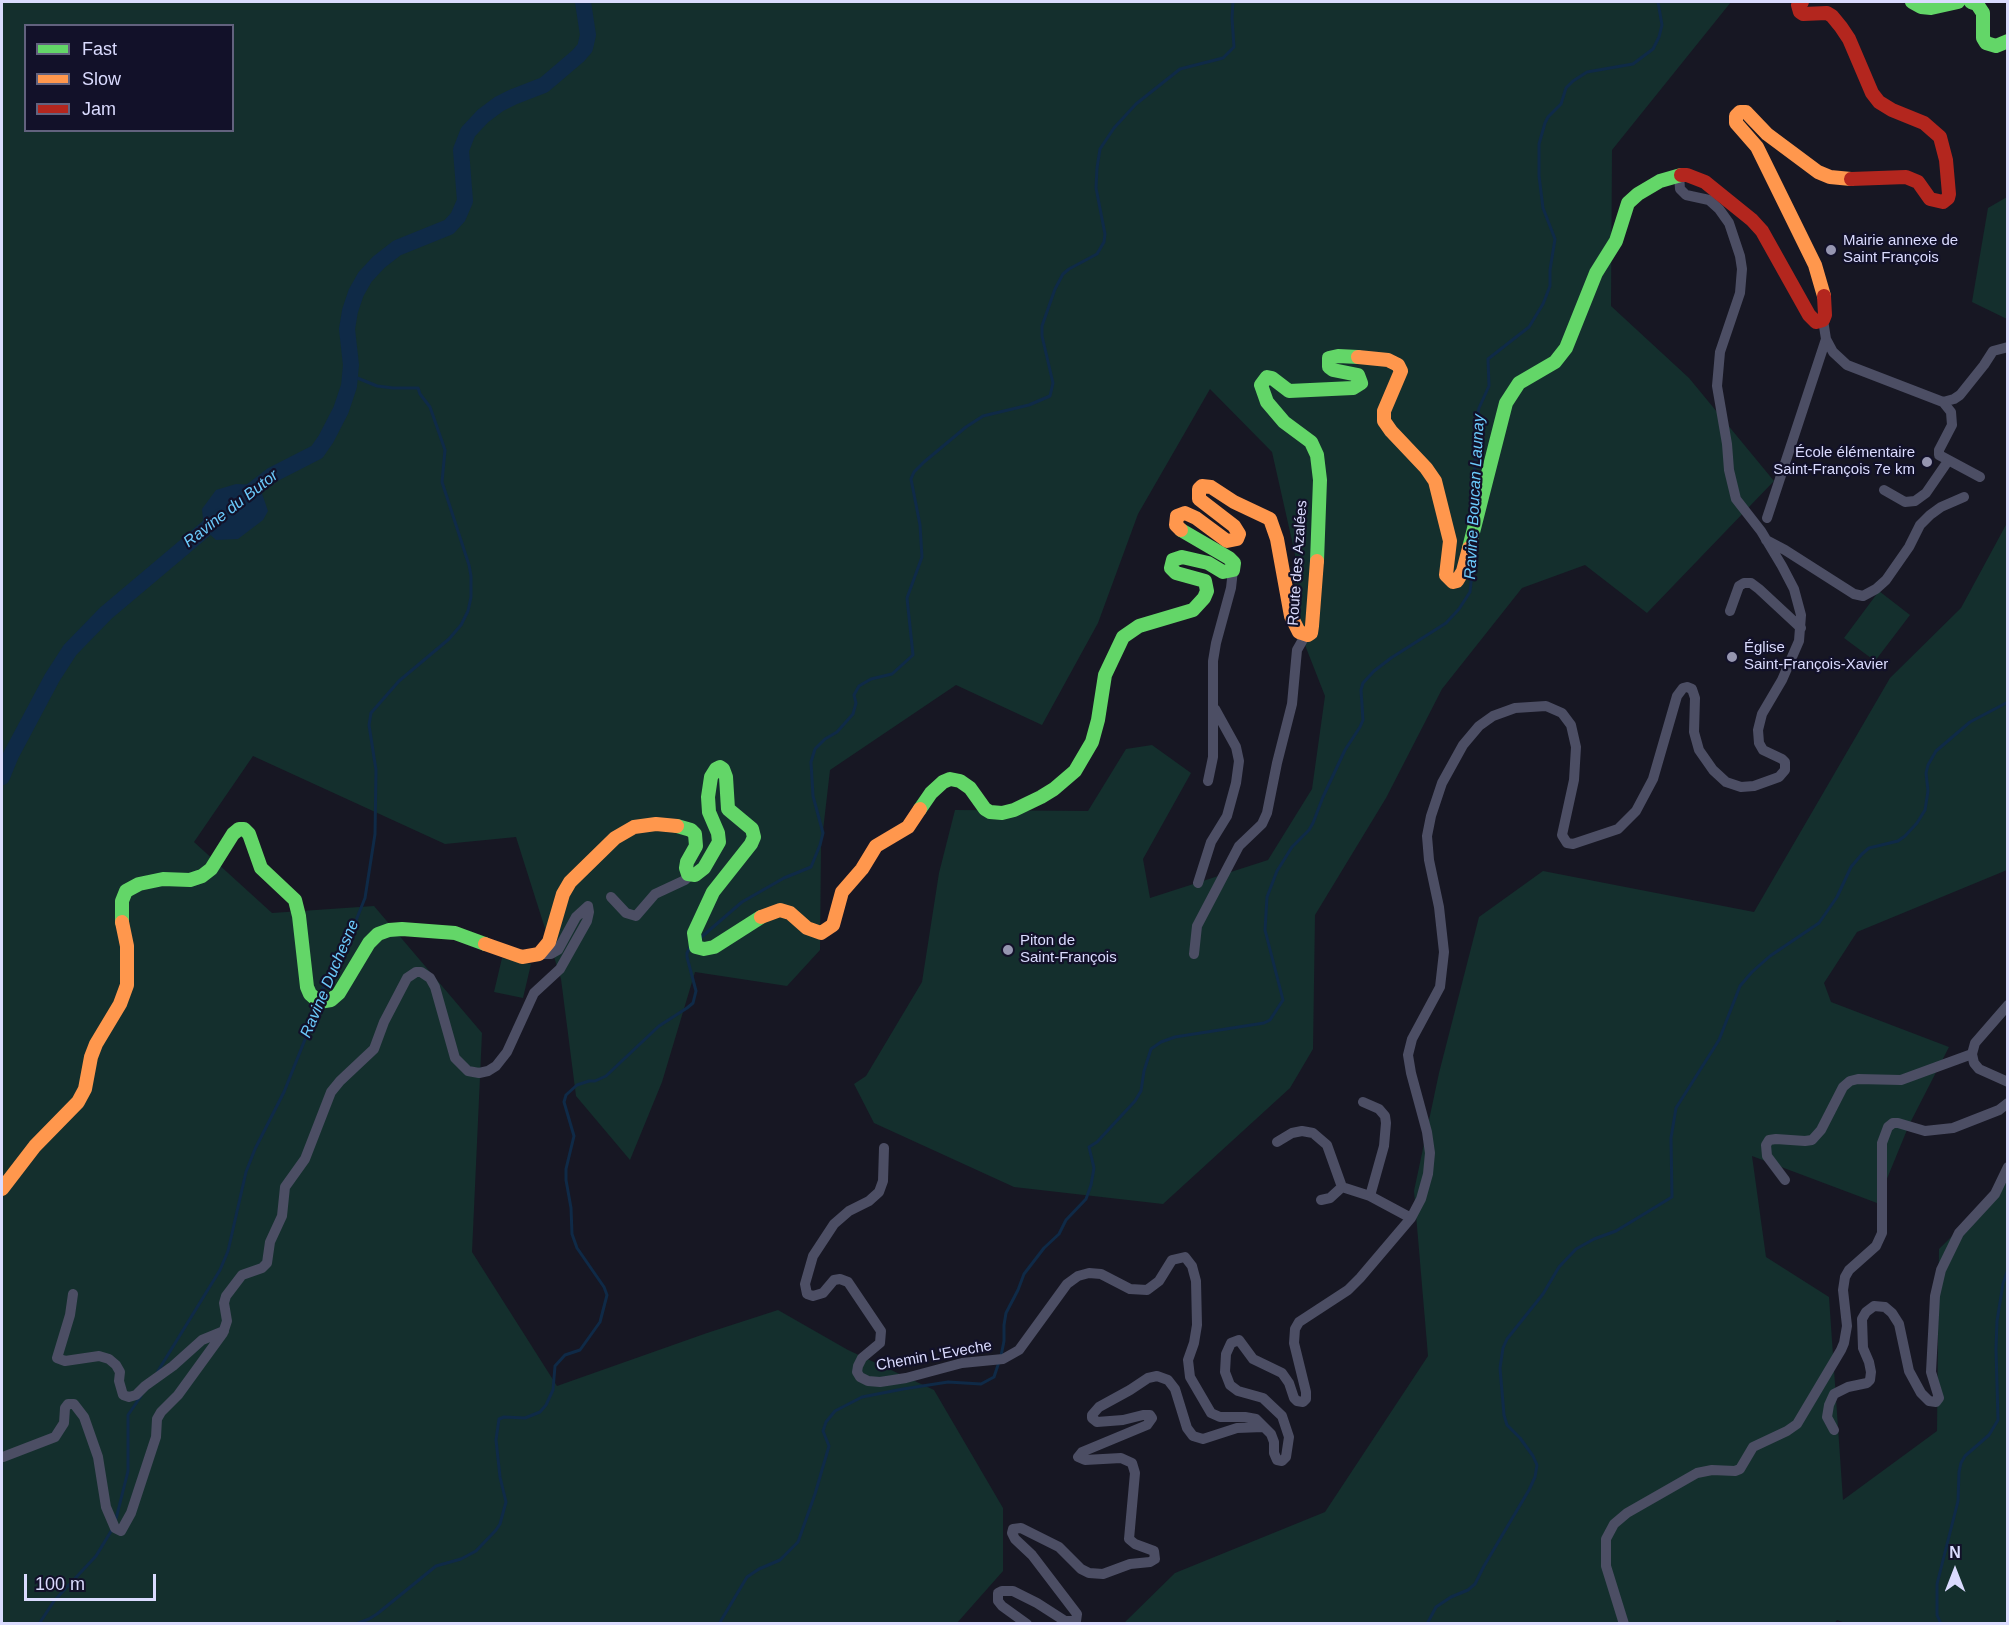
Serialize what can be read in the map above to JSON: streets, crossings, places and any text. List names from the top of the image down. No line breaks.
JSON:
{"streets":{"main road":["Route des Azalées"],"street":["Chemin L'Eveche"]},"water":["Ravine Boucan Launay","Ravine du Butor","Ravine Duchesne"],"places":["Mairie annexe de Saint François","École élémentaire Saint-François 7e km","Église Saint-François-Xavier","Piton de Saint-François"],"legend":["Fast","Slow","Jam"],"scale_bar":"100 m","north":"top"}
